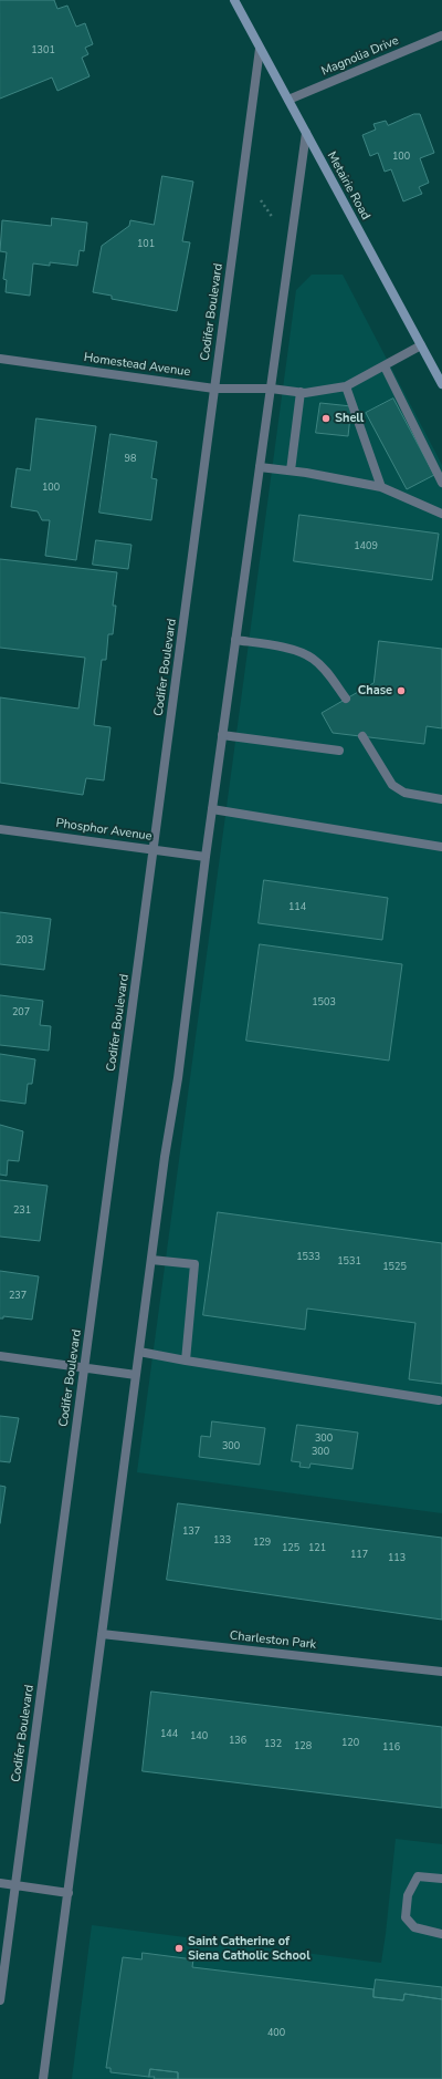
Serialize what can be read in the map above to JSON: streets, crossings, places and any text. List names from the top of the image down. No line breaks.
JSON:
{"streets":{"main road":["Metairie Road"],"street":["Magnolia Drive","Codifer Boulevard","Homestead Avenue","Phosphor Avenue","Charleston Park"]},"crossings":[["Magnolia Drive","Metairie Road"],["Metairie Road","Codifer Boulevard"],["Codifer Boulevard","Homestead Avenue"],["Codifer Boulevard","Phosphor Avenue"]],"places":["Shell","Chase","Saint Catherine of Siena Catholic School"],"house_numbers":["1301","100","101","98","100","1409","114","203","1503","207","231","1533","1531","1525","237","300","300","300","137","133","129","125","121","117","113","144","140","136","120","132","128","116","400"]}
